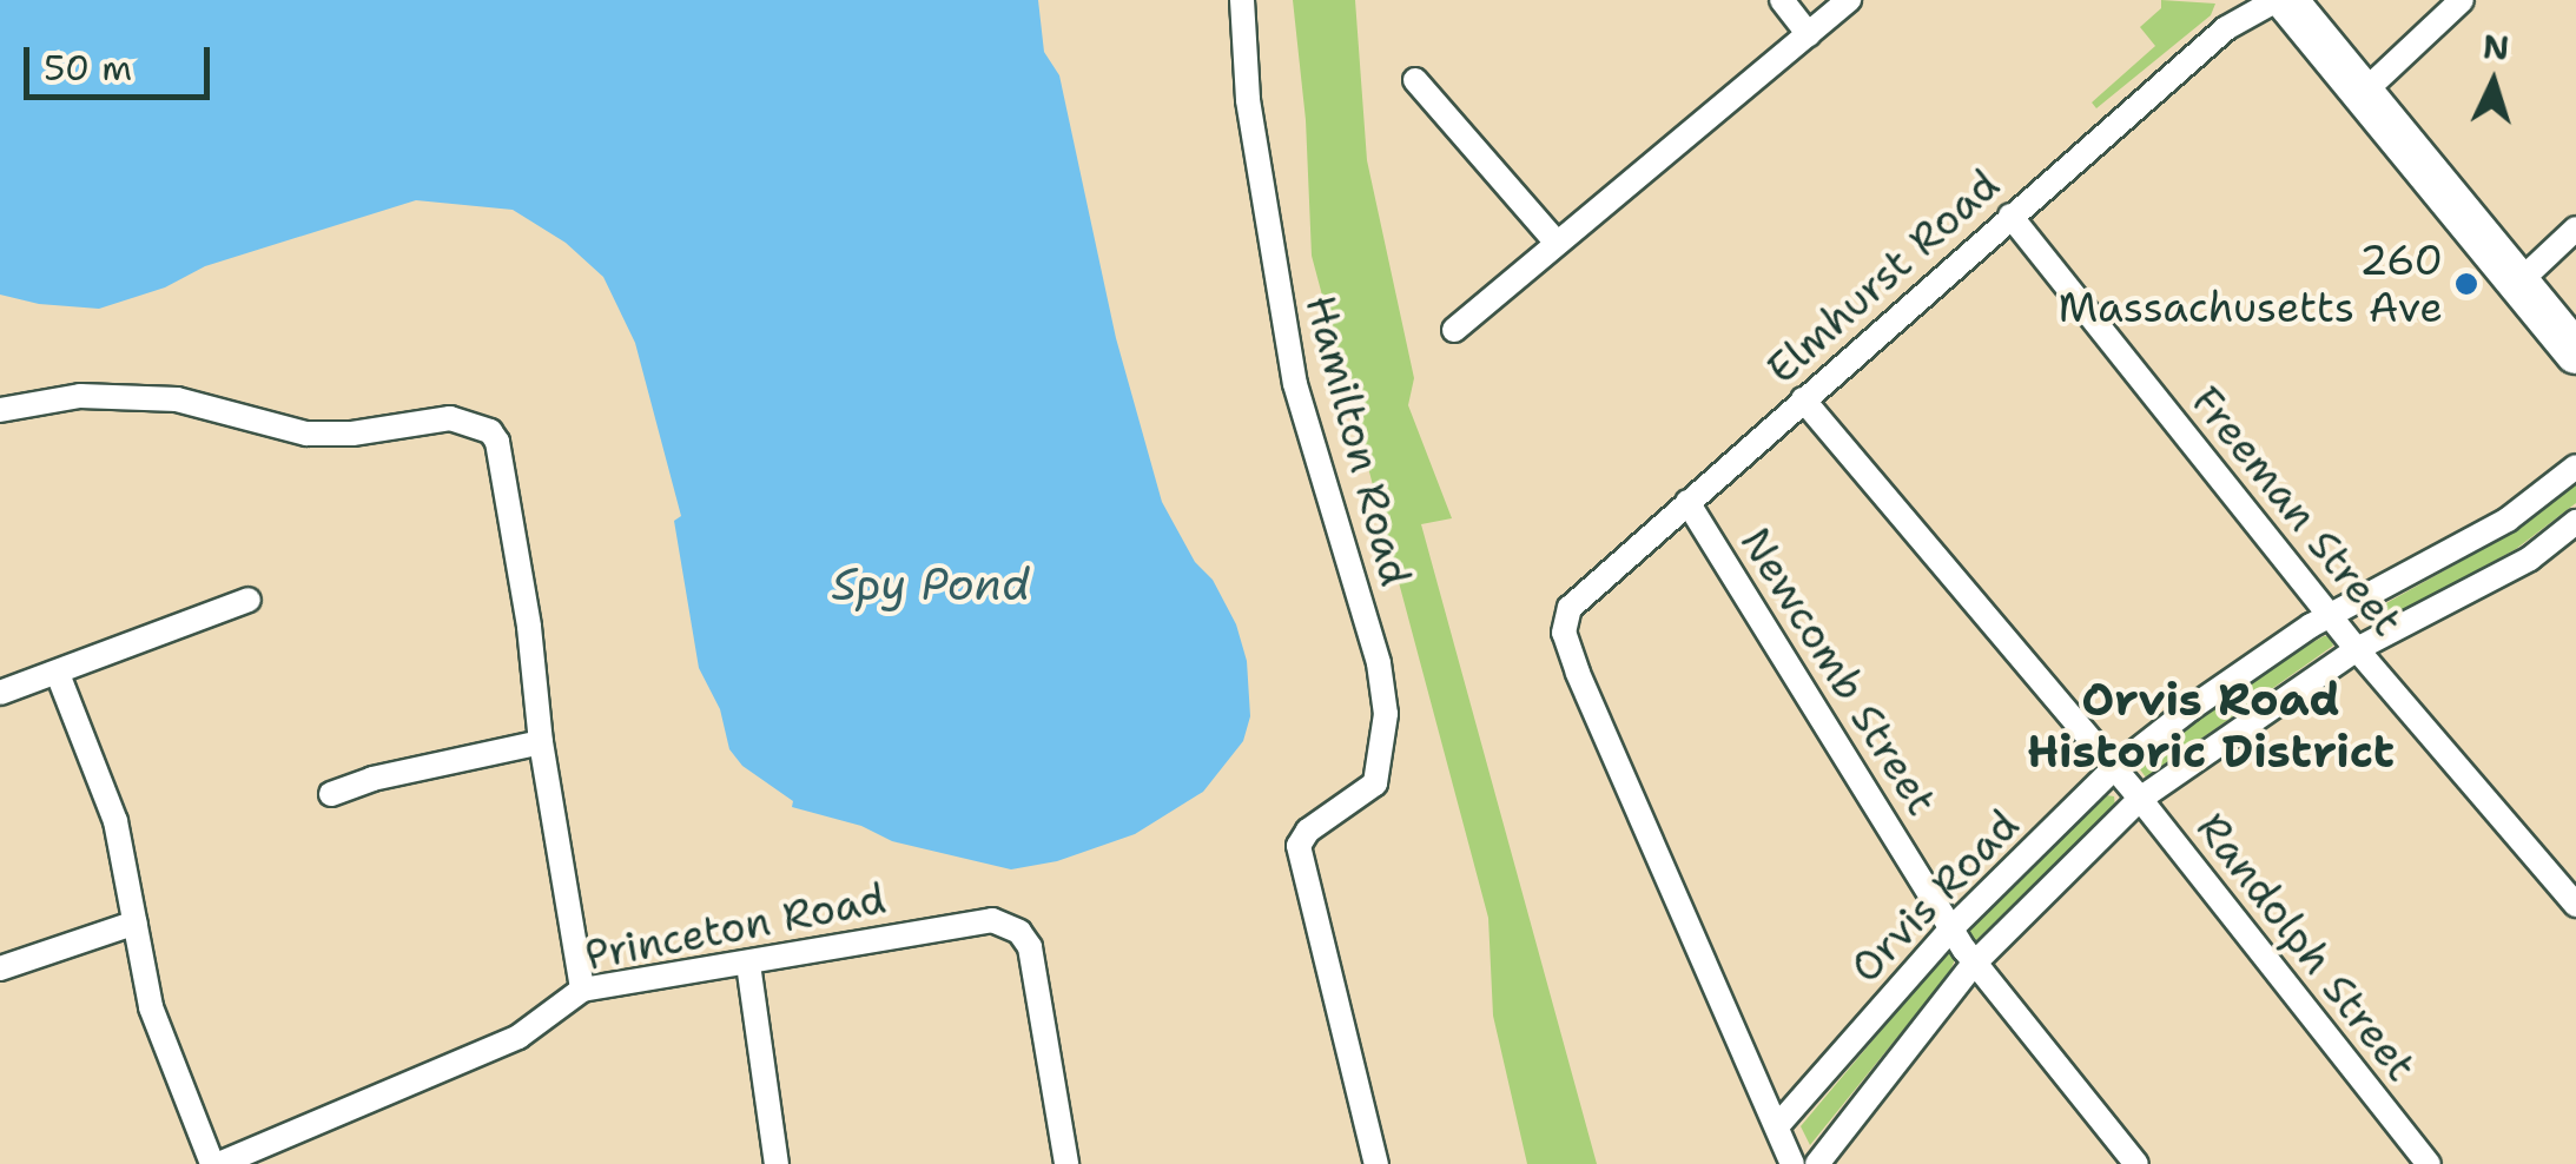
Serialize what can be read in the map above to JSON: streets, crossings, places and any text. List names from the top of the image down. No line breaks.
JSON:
{"streets":{"street":["Elmhurst Road","Hamilton Road","Freeman Street","Newcomb Street","Orvis Road","Princeton Road","Randolph Street"]},"crossings":[["Elmhurst Road","Freeman Street"],["Elmhurst Road","Newcomb Street"],["Elmhurst Road","Orvis Road"],["Elmhurst Road","Randolph Street"],["Freeman Street","Orvis Road"],["Newcomb Street","Orvis Road"],["Orvis Road","Randolph Street"]],"districts":["Orvis Road Historic District"],"water":["Spy Pond"],"places":["260 Massachusetts Ave"],"scale_bar":"50 m","north":"top"}
